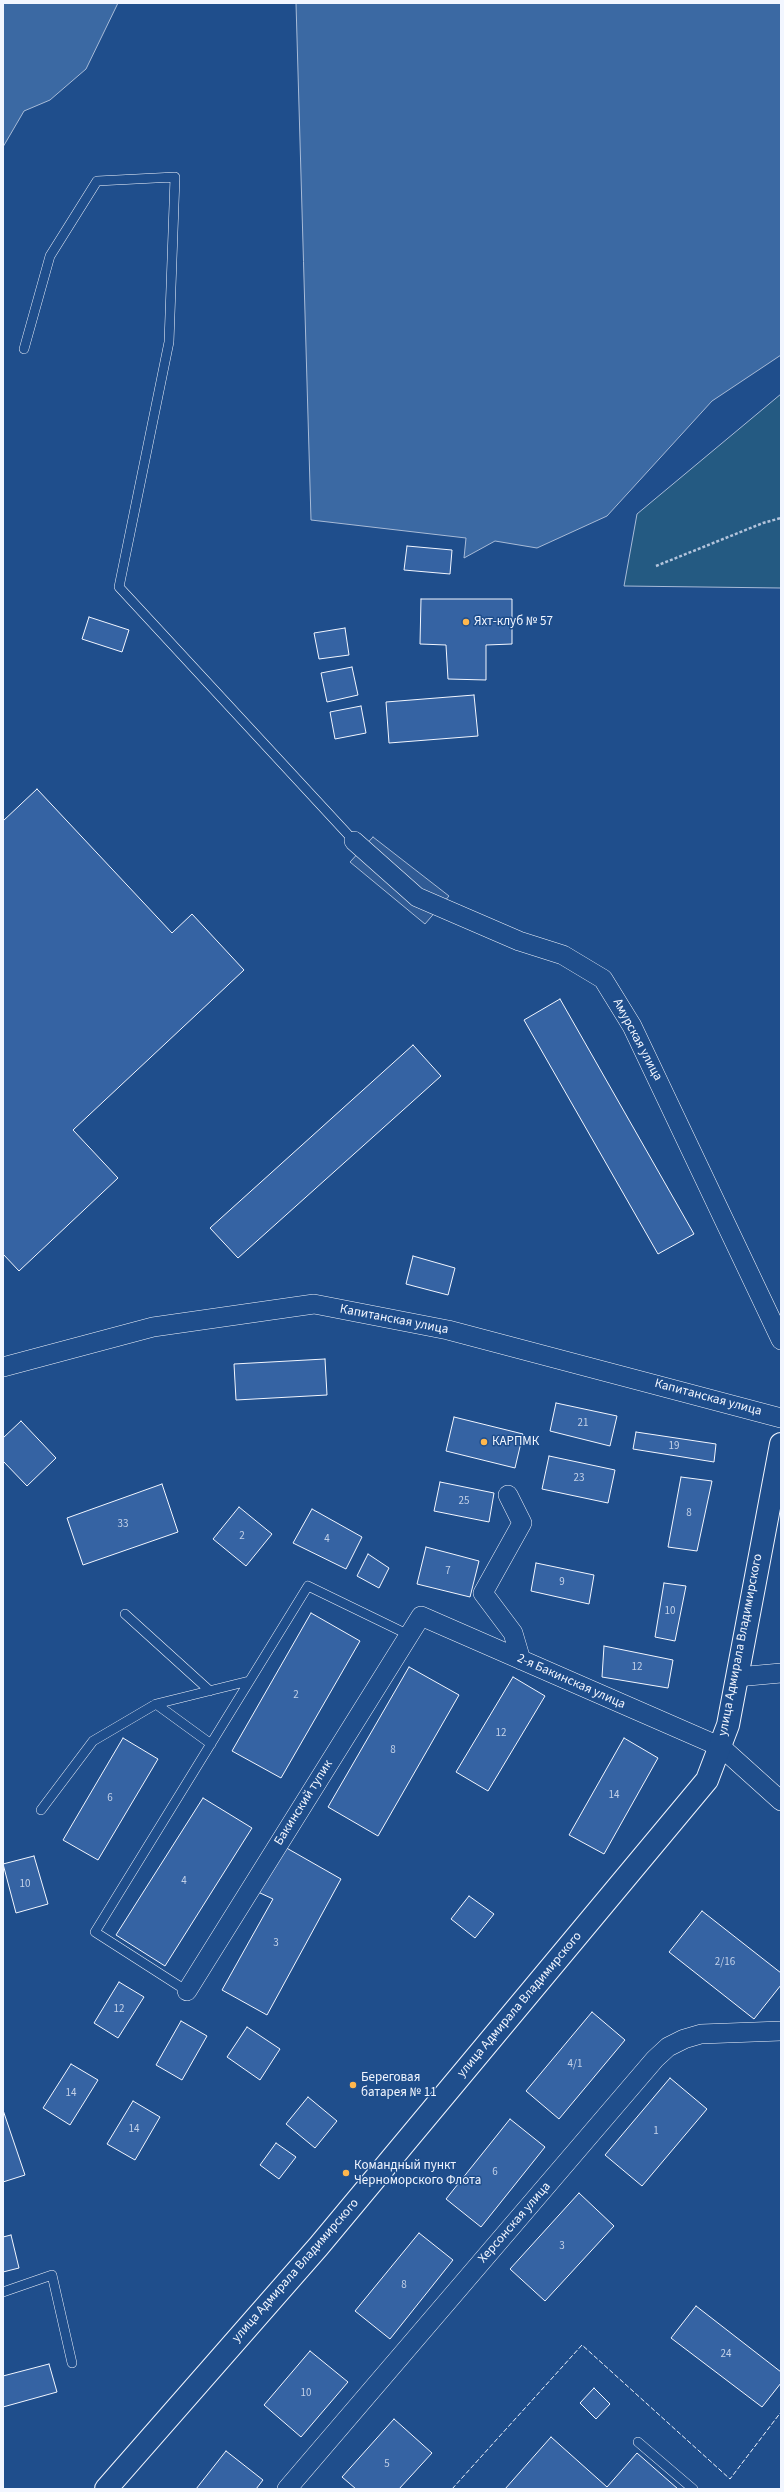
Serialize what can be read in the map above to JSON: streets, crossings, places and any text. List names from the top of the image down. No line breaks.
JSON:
{"streets":{"main road":["улица Адмирала Владимирского"],"street":["Амурская улица","Капитанская улица","2-я Бакинская улица","Бакинский тупик","Херсонская улица"]},"crossings":[["улица Адмирала Владимирского","2-я Бакинская улица"],["2-я Бакинская улица","Бакинский тупик"]],"places":["Яхт-клуб № 57","КАРПМК","Береговая батарея № 11","Командный пункт Черноморского Флота"],"house_numbers":["21","19","23","25","8","33","2","4","7","9","10","12","2","12","8","14","6","4","10","3","2/16","12","4/1","14","14","1","6","3","8","24","10","5"]}
